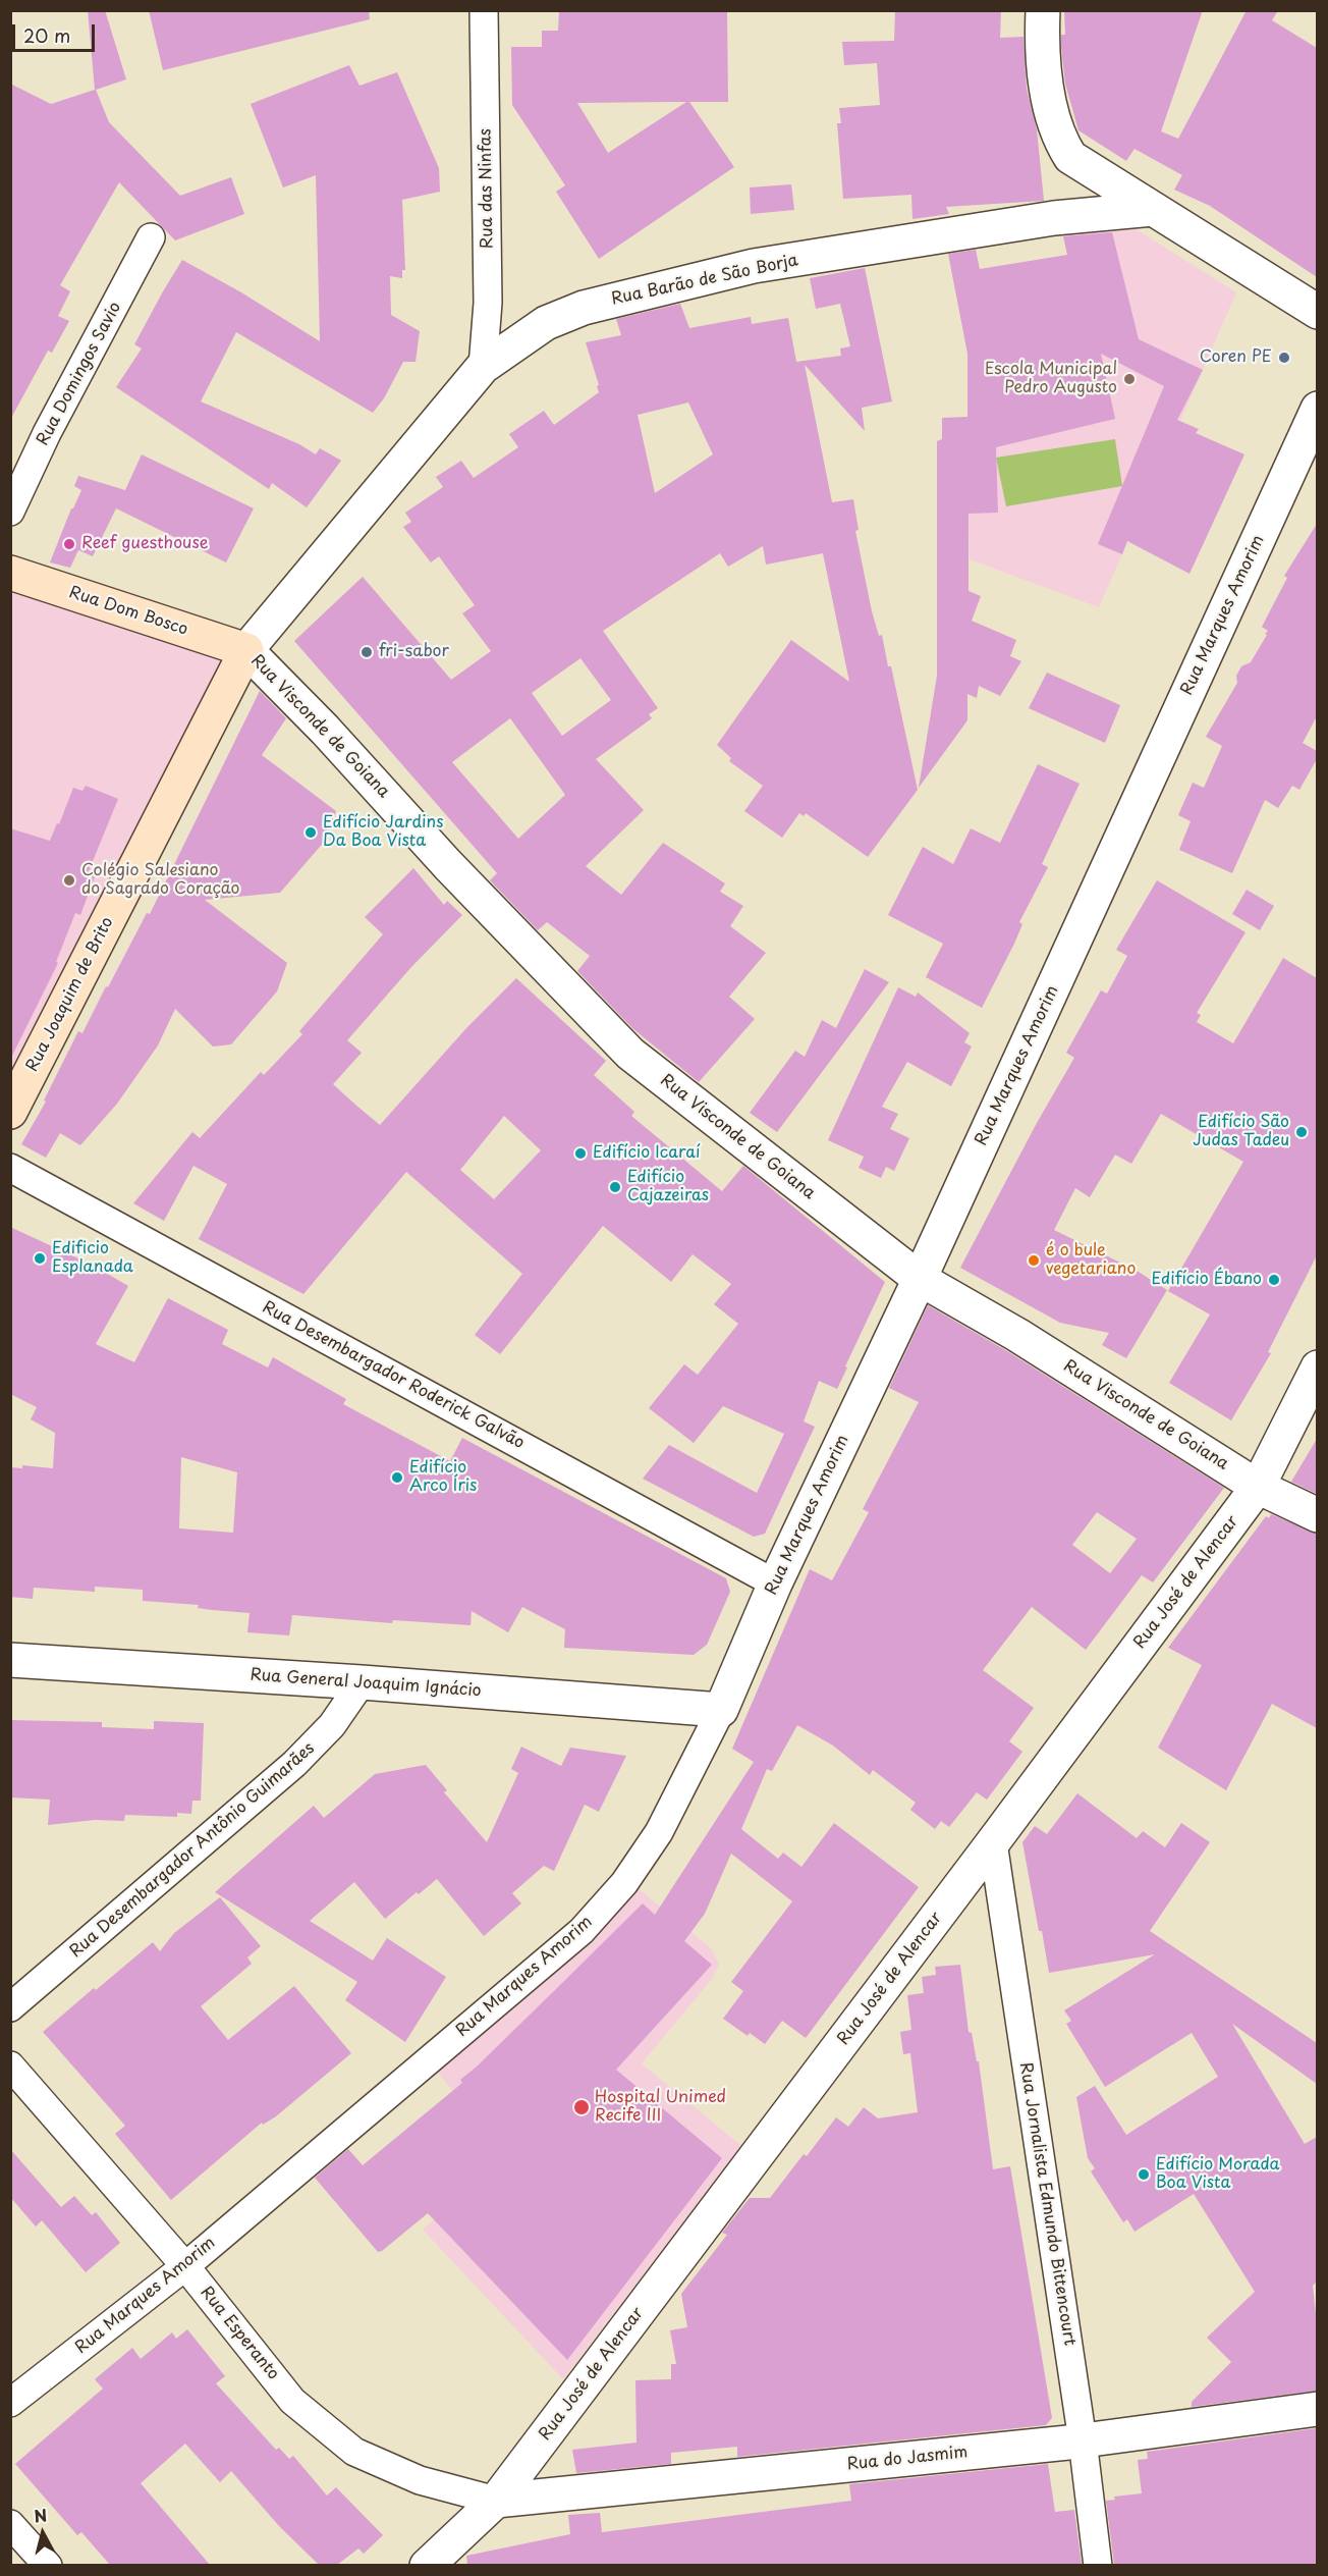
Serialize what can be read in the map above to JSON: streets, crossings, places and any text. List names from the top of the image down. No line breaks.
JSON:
{"streets":{"main road":["Rua Dom Bosco","Rua Joaquim de Brito"],"street":["Rua das Ninfas","Rua Barão de São Borja","Rua Domingos Savio","Rua Marques Amorim","Rua Visconde de Goiana","Rua Desembargador Roderick Galvão","Rua José de Alencar","Rua General Joaquim Ignácio","Rua Desembargador Antônio Guimarães","Rua Jornalista Edmundo Bittencourt","Rua Esperanto","Rua do Jasmim"]},"crossings":[["Rua das Ninfas","Rua Barão de São Borja"],["Rua Barão de São Borja","Rua Dom Bosco"],["Rua Barão de São Borja","Rua Visconde de Goiana"],["Rua Barão de São Borja","Rua Joaquim de Brito"],["Rua Dom Bosco","Rua Visconde de Goiana"],["Rua Dom Bosco","Rua Joaquim de Brito"],["Rua Marques Amorim","Rua Visconde de Goiana"],["Rua Marques Amorim","Rua Desembargador Roderick Galvão"],["Rua Marques Amorim","Rua General Joaquim Ignácio"],["Rua Marques Amorim","Rua Esperanto"],["Rua Visconde de Goiana","Rua Joaquim de Brito"],["Rua Visconde de Goiana","Rua José de Alencar"],["Rua José de Alencar","Rua Jornalista Edmundo Bittencourt"],["Rua José de Alencar","Rua Esperanto"],["Rua José de Alencar","Rua do Jasmim"],["Rua General Joaquim Ignácio","Rua Desembargador Antônio Guimarães"],["Rua Jornalista Edmundo Bittencourt","Rua do Jasmim"],["Rua Esperanto","Rua do Jasmim"]],"places":["Coren PE","Escola Municipal Pedro Augusto","Reef guesthouse","fri-sabor","Edifício Jardins Da Boa Vista","Colégio Salesiano do Sagrado Coração","Edifício São Judas Tadeu","Edifício Icaraí","Edifício Cajazeiras","Edificio Esplanada","é o bule vegetariano","Edifício Ébano","Edifício Arco Íris","Hospital Unimed Recife III","Edifício Morada Boa Vista"],"scale_bar":"20 m","north":"top"}
